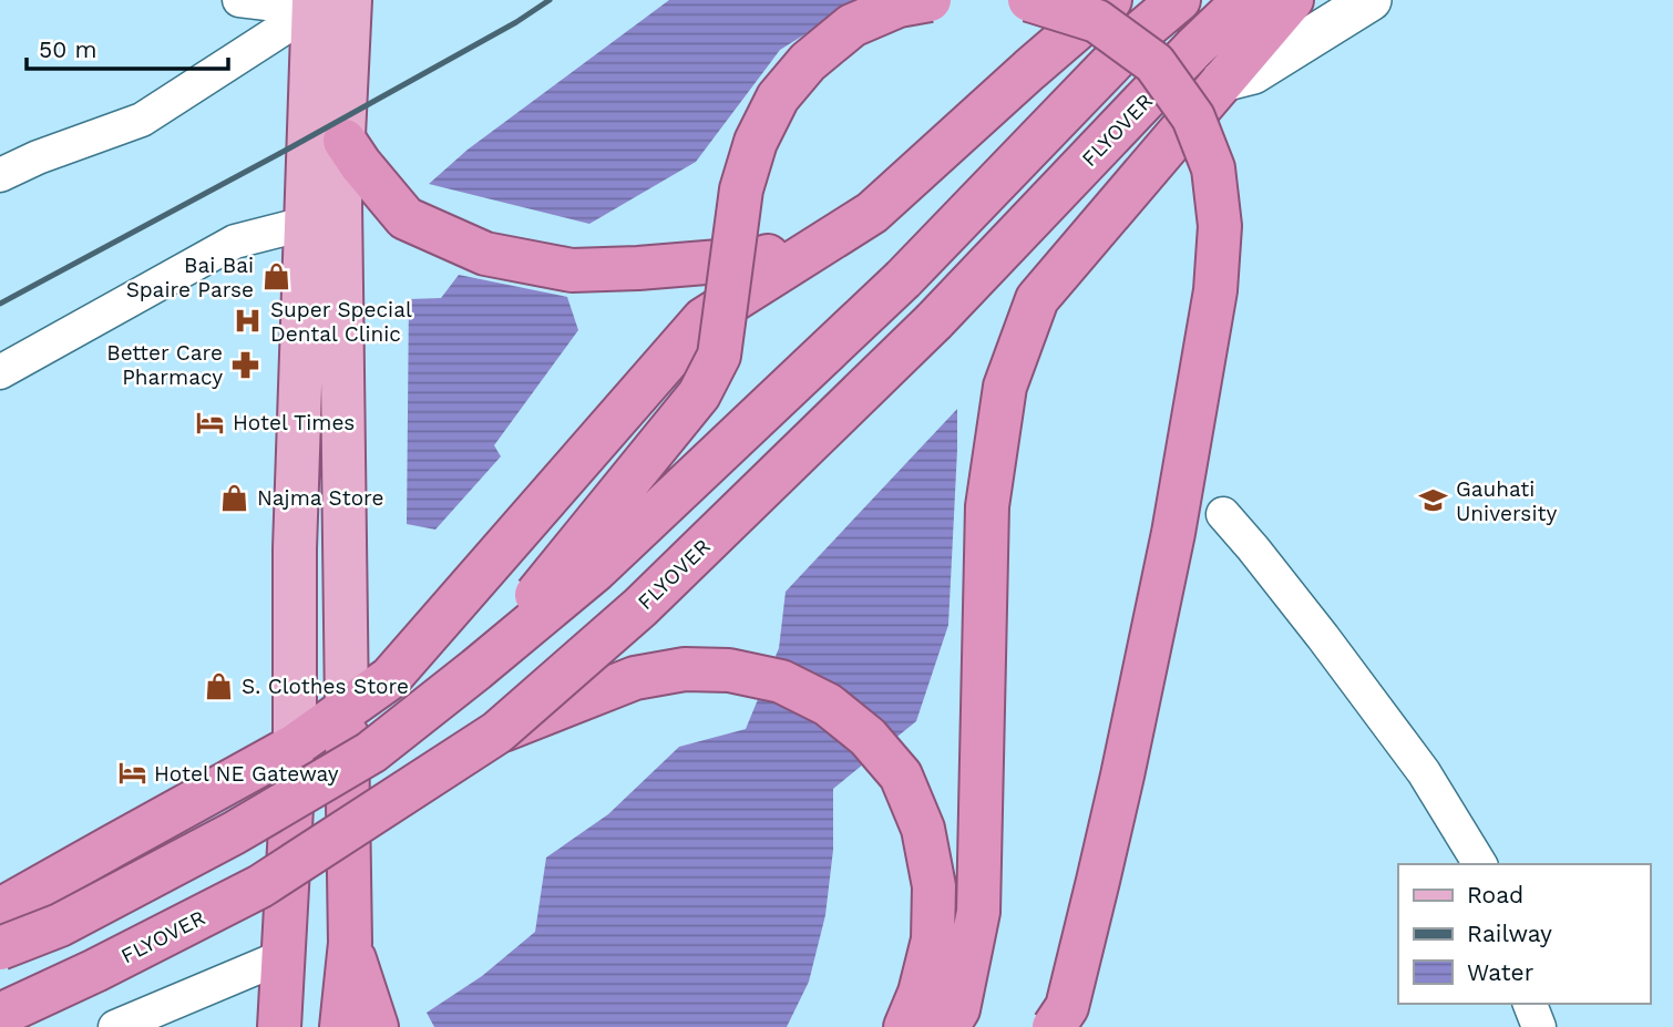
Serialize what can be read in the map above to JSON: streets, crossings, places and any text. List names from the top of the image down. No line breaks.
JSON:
{"streets":{"highway":["FLYOVER"]},"places":{"shop":["Bai Bai Spaire Parse","Najma Store","S. Clothes Store"],"hospital":["Super Special Dental Clinic"],"pharmacy":["Better Care Pharmacy"],"hotel":["Hotel Times","Hotel NE Gateway"],"school or university":["Gauhati University"]},"legend":["Road","Railway","Water"],"scale_bar":"50 m"}
